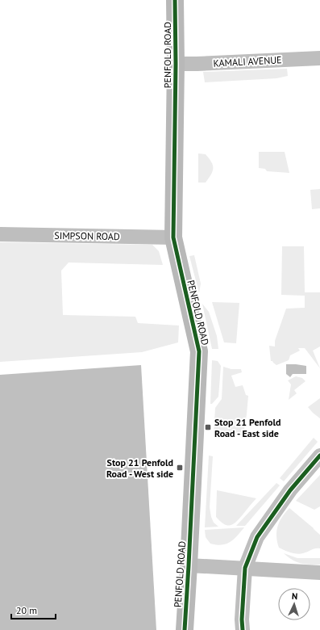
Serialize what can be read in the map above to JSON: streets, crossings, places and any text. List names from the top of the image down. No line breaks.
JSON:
{"streets":{"street":["PENFOLD ROAD","KAMALI AVENUE","SIMPSON ROAD"]},"crossings":[["PENFOLD ROAD","KAMALI AVENUE"],["PENFOLD ROAD","SIMPSON ROAD"]],"places":{"transit":["Stop 21 Penfold Road - East side","Stop 21 Penfold Road - West side"]},"scale_bar":"20 m","north":"top"}
